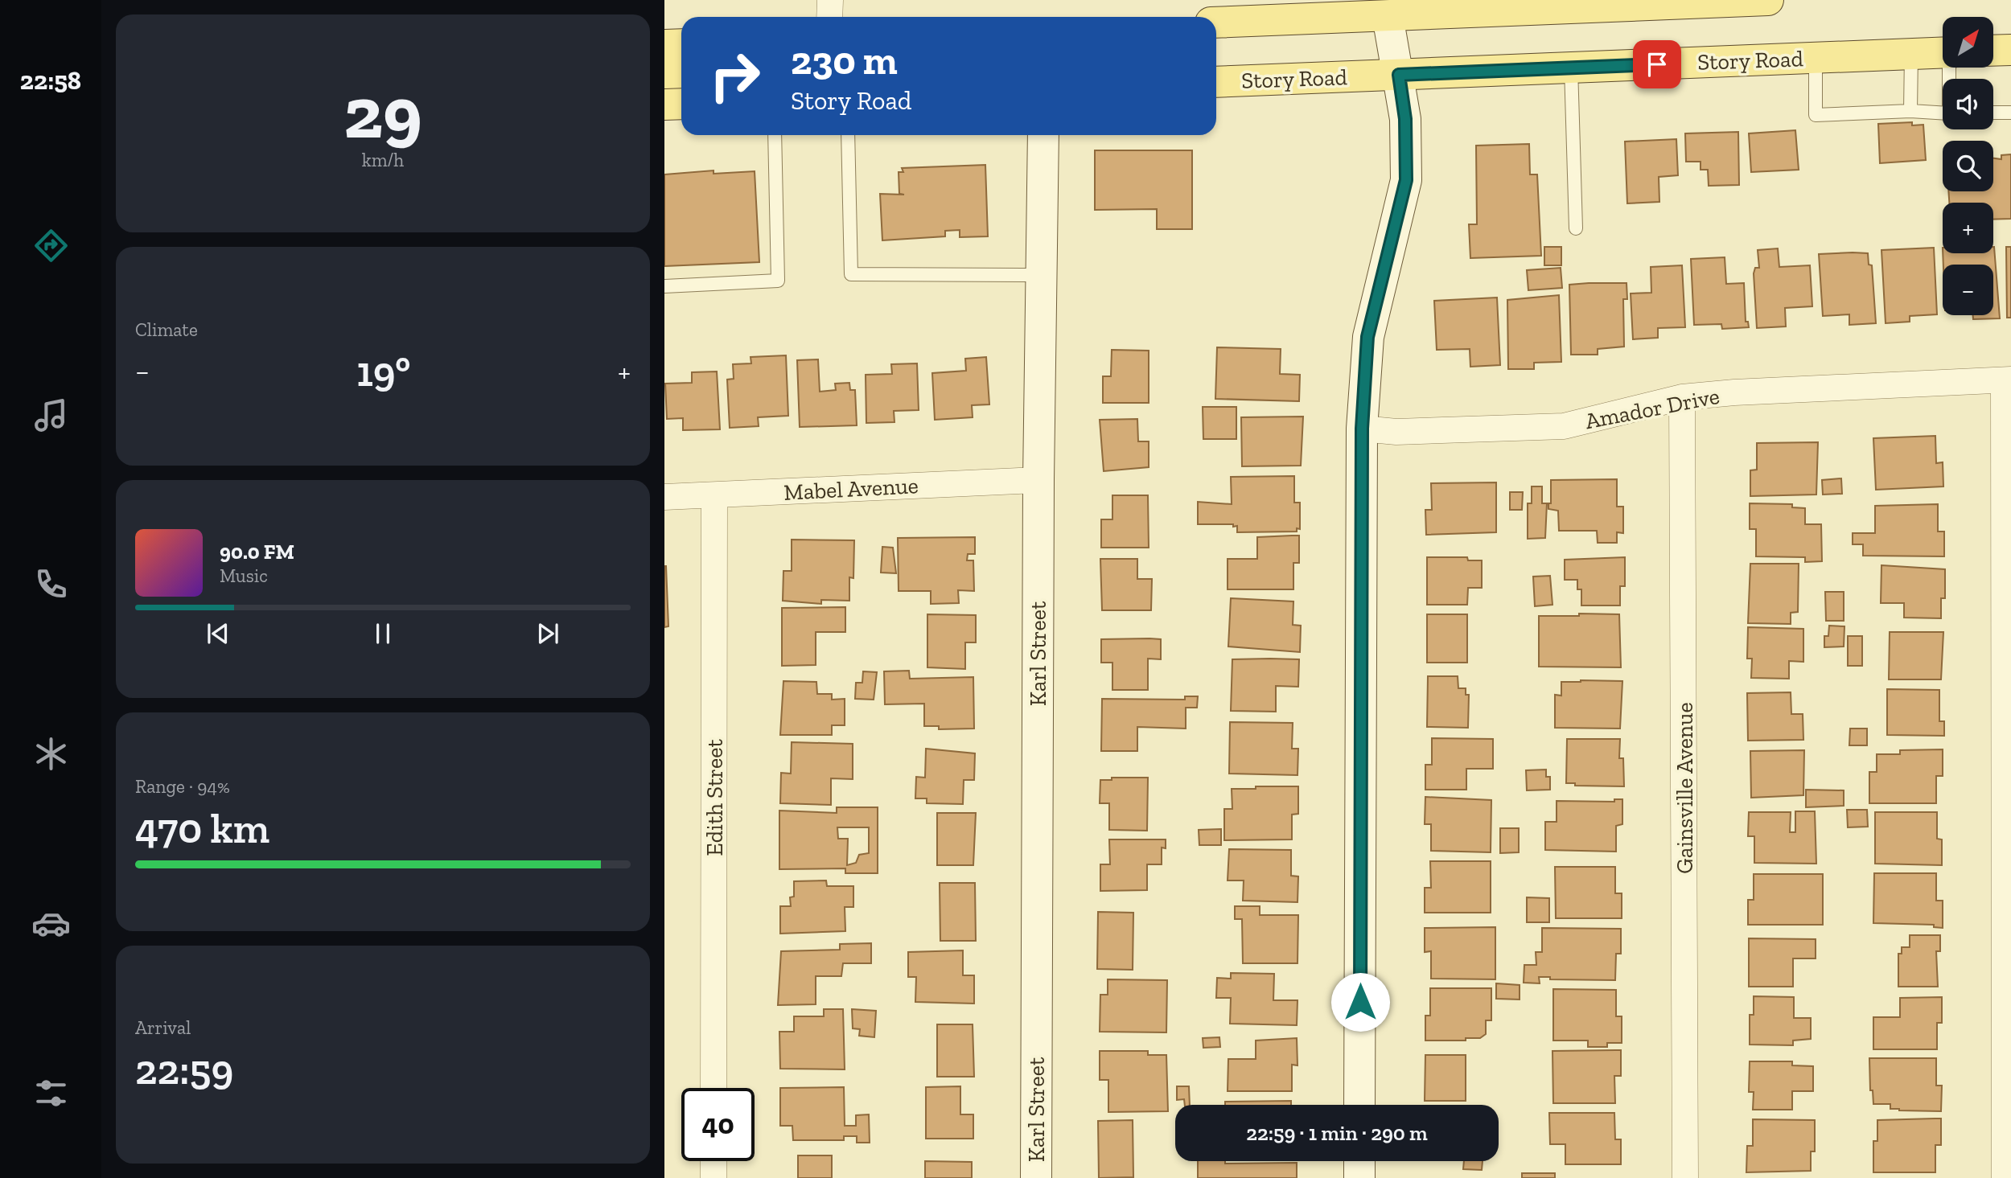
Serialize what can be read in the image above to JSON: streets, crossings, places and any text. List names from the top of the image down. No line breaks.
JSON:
{"streets":{"main road":["Story Road"],"street":["Amador Drive","Mabel Avenue","Karl Street","Gainsville Avenue","Edith Street"]},"crossings":[["Amador Drive","Gainsville Avenue"],["Mabel Avenue","Karl Street"],["Mabel Avenue","Edith Street"]],"north":"top right","page":{"tabs":"22:58","tile":[["29","km/h"],"Climate",["Range · 94%","470 km"],["Arrival","22:59"]],"map_buttons":["+","−"],"turn":["230 m","Story Road"],"heat":["−","19°","+"],"song":["90.0 FM","Music"],"limit":"40","trip":"22:59 · 1 min · 290 m"}}
